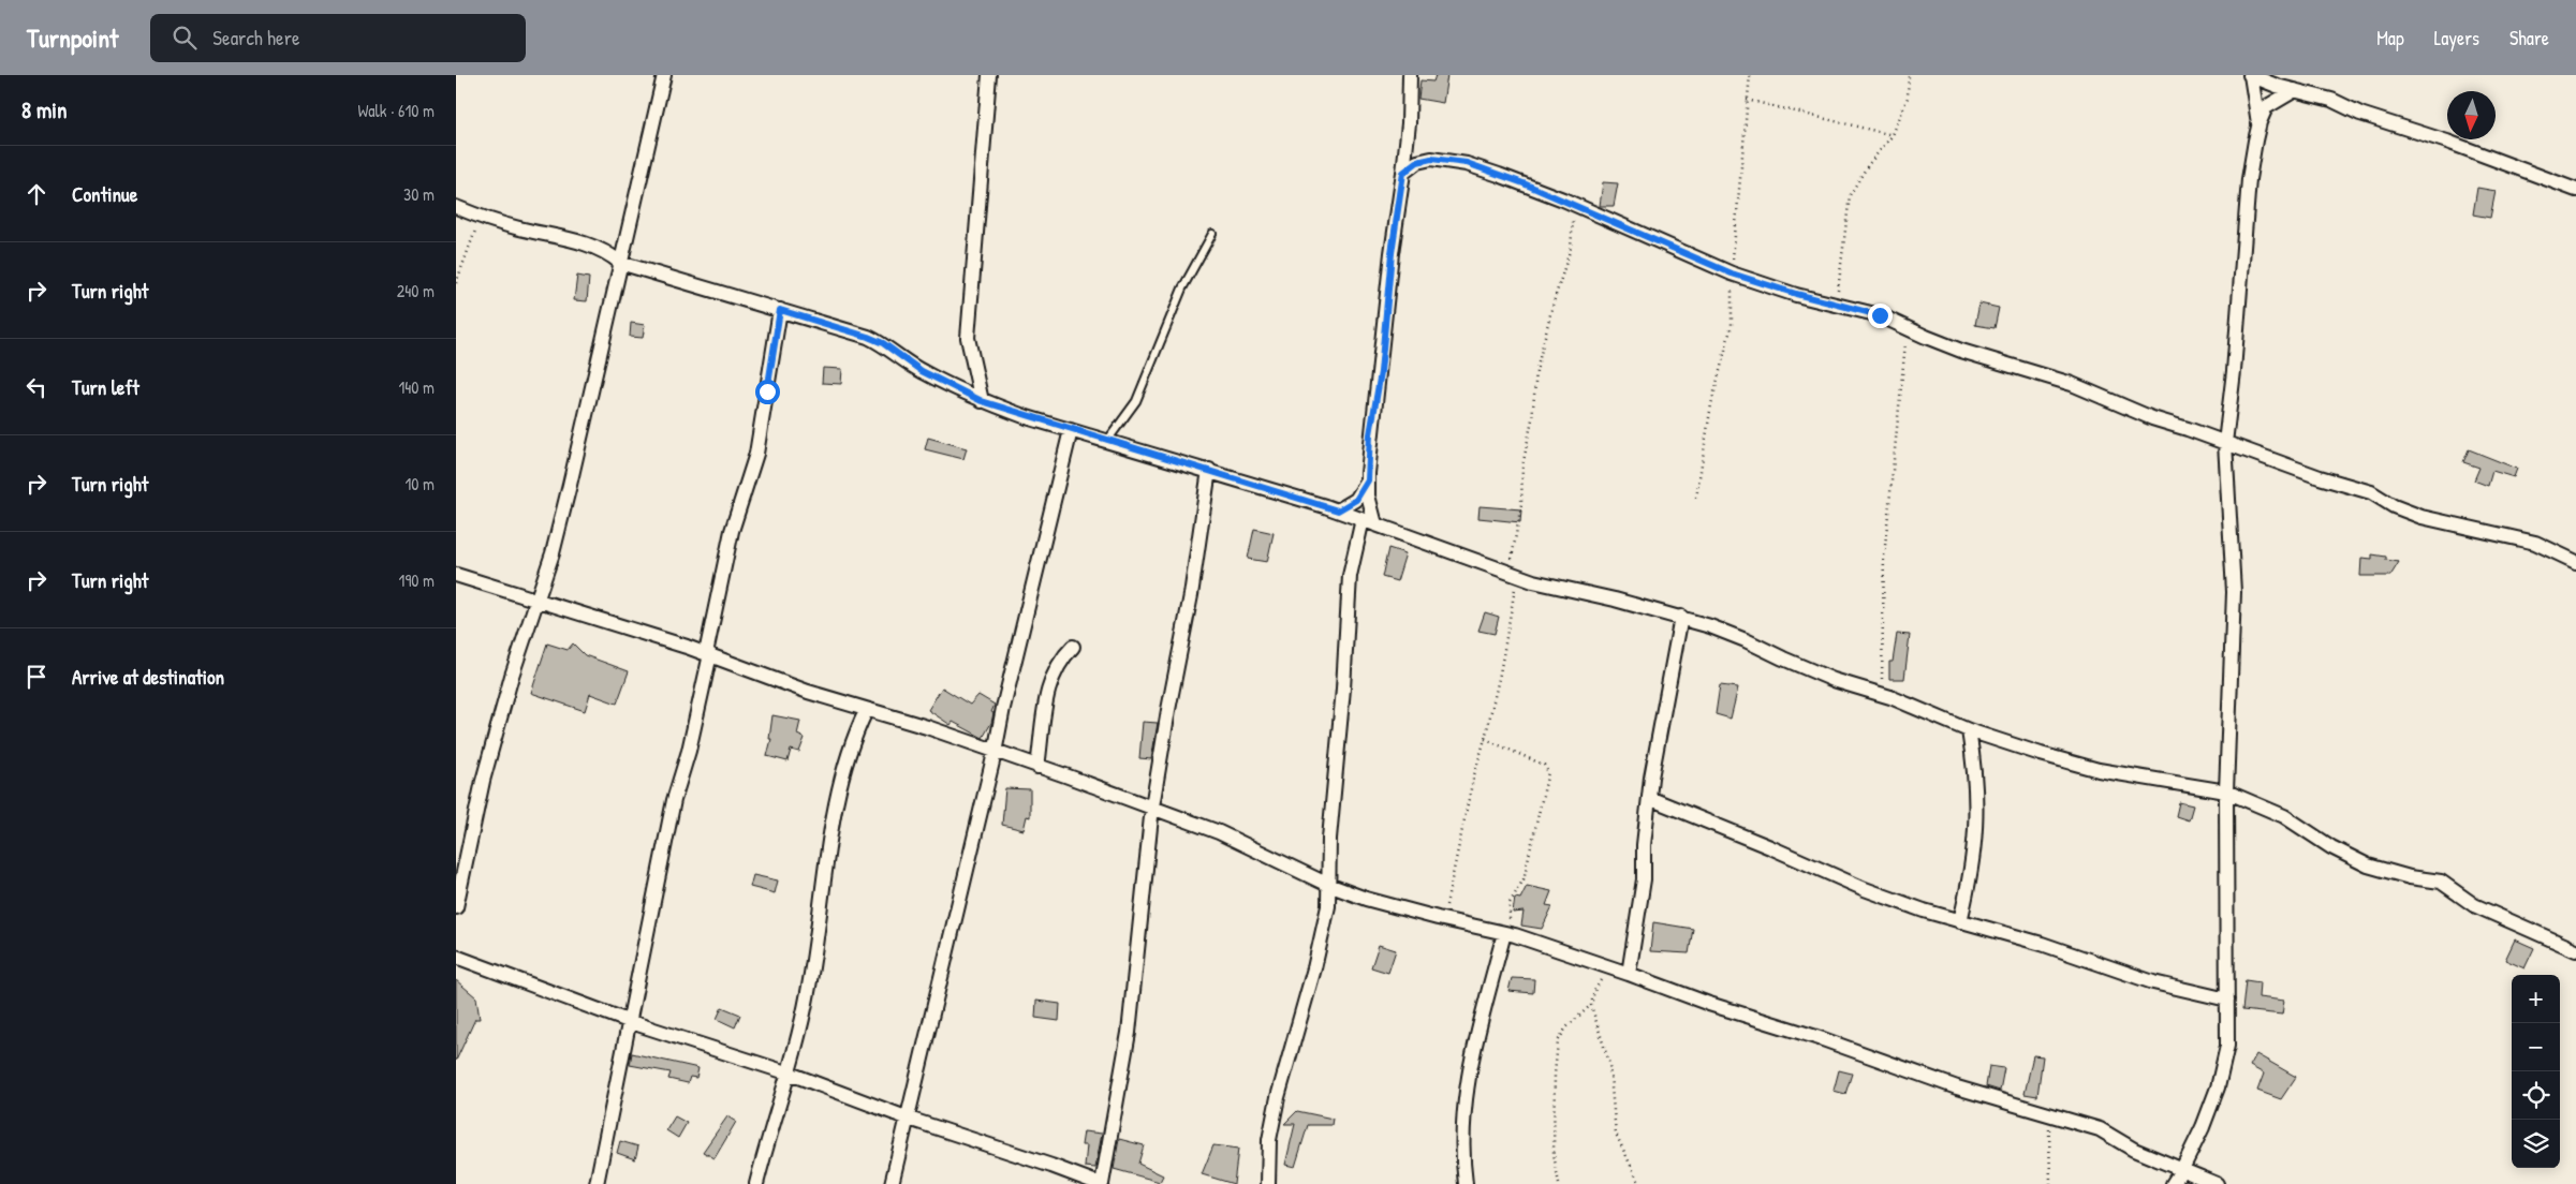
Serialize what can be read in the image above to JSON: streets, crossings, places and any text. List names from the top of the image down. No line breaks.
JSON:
{"north":"bottom","page":{"header":"Turnpoint","search":"Search here","nav":["Map","Layers","Share"],"heading":["8 min","Walk · 610 m"],"list":[["Continue","30 m"],["Turn right","240 m"],["Turn left","140 m"],["Turn right","10 m"],["Turn right","190 m"],"Arrive at destination"],"map_buttons":["+","−"]}}
